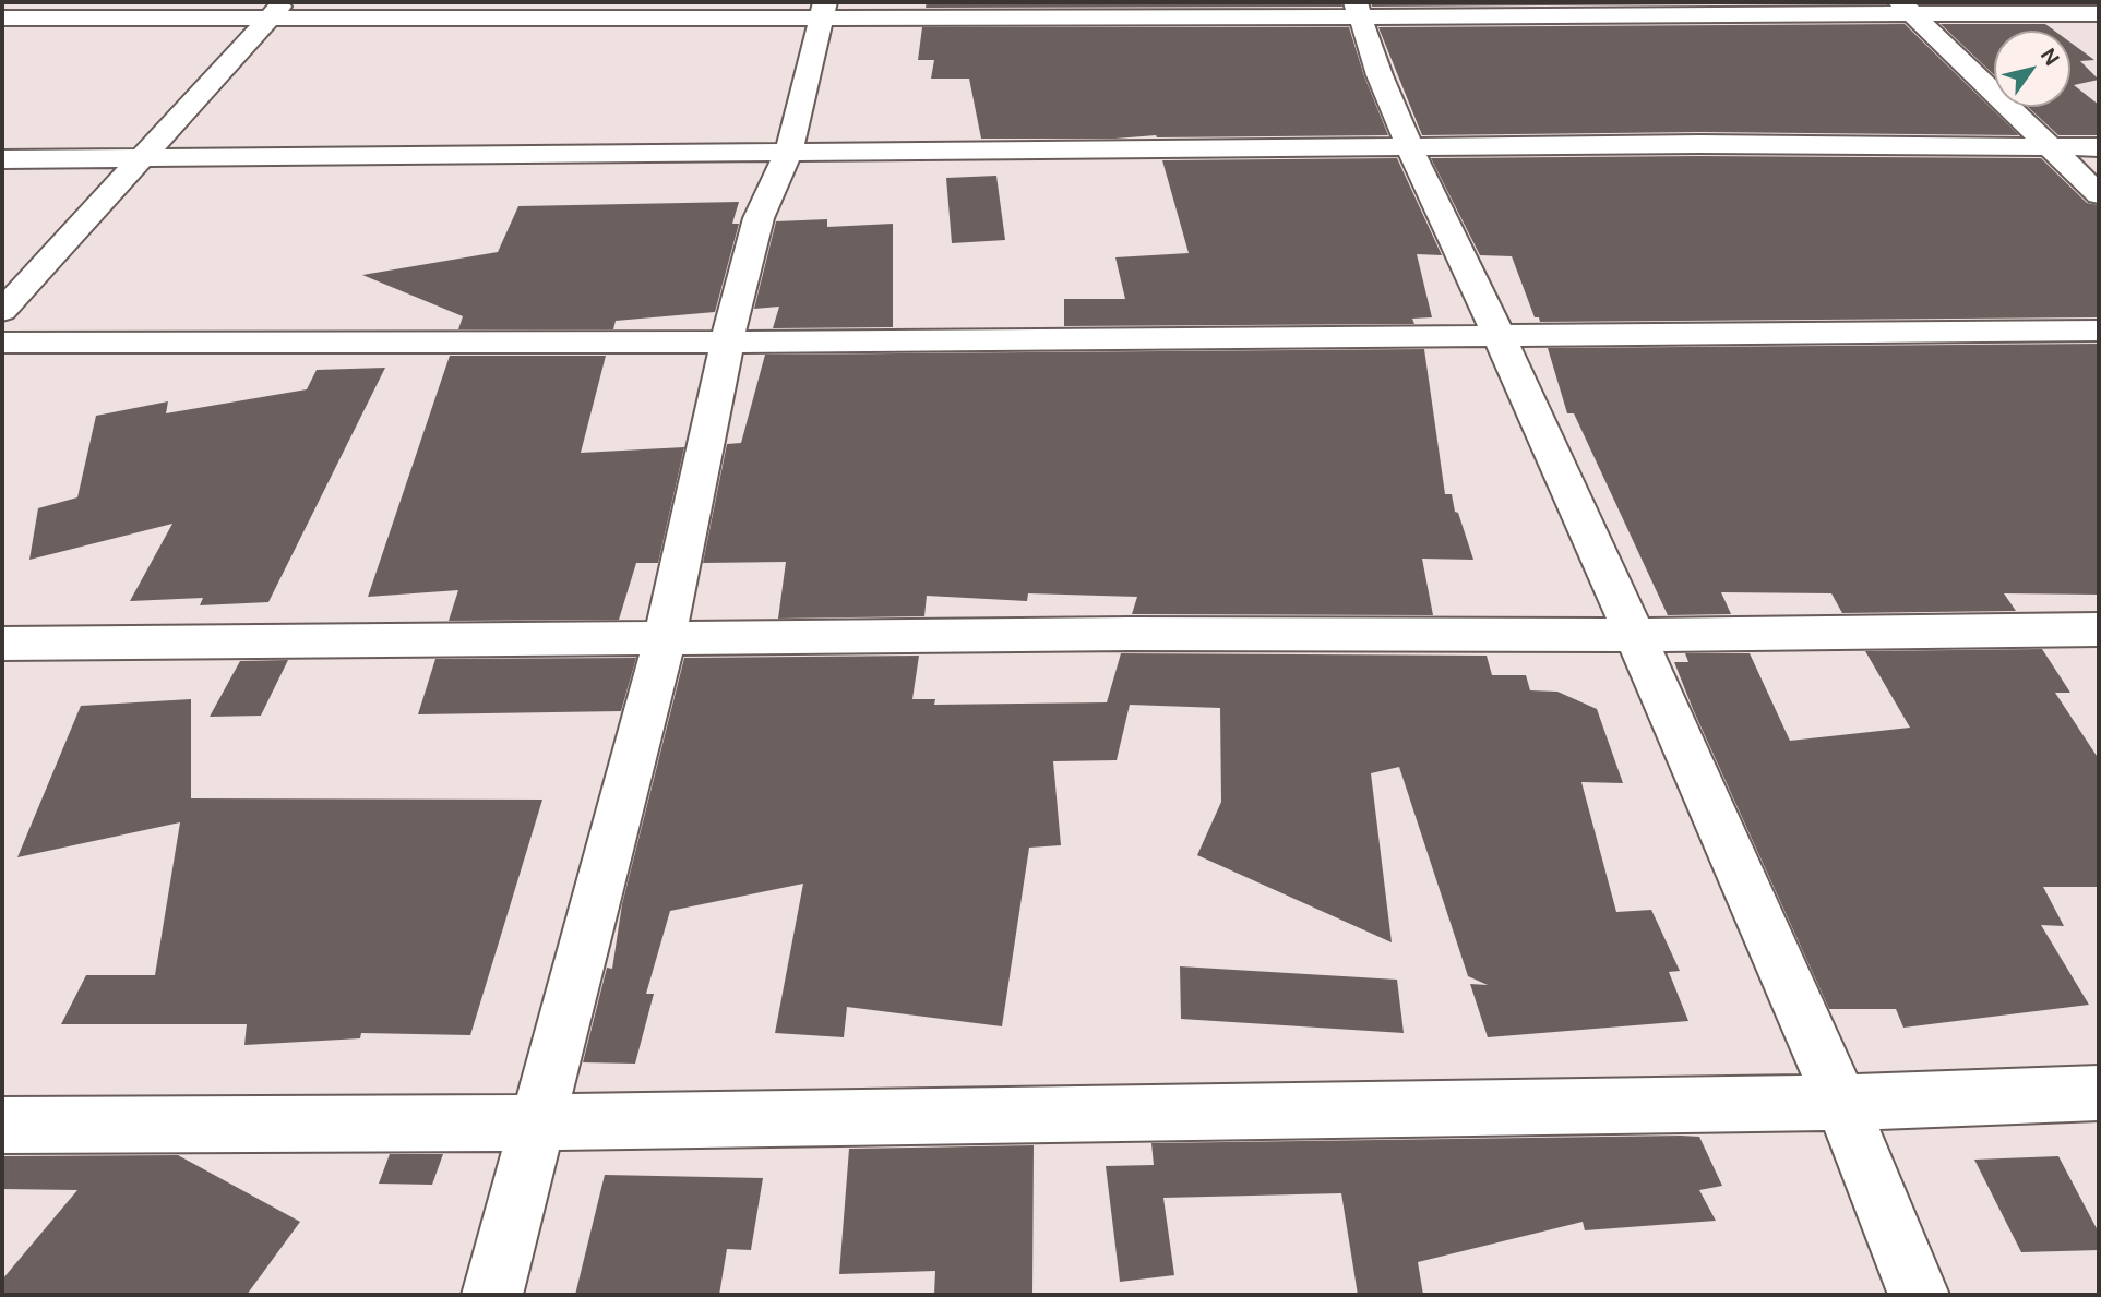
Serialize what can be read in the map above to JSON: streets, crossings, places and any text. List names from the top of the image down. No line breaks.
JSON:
{"north":"top right"}
